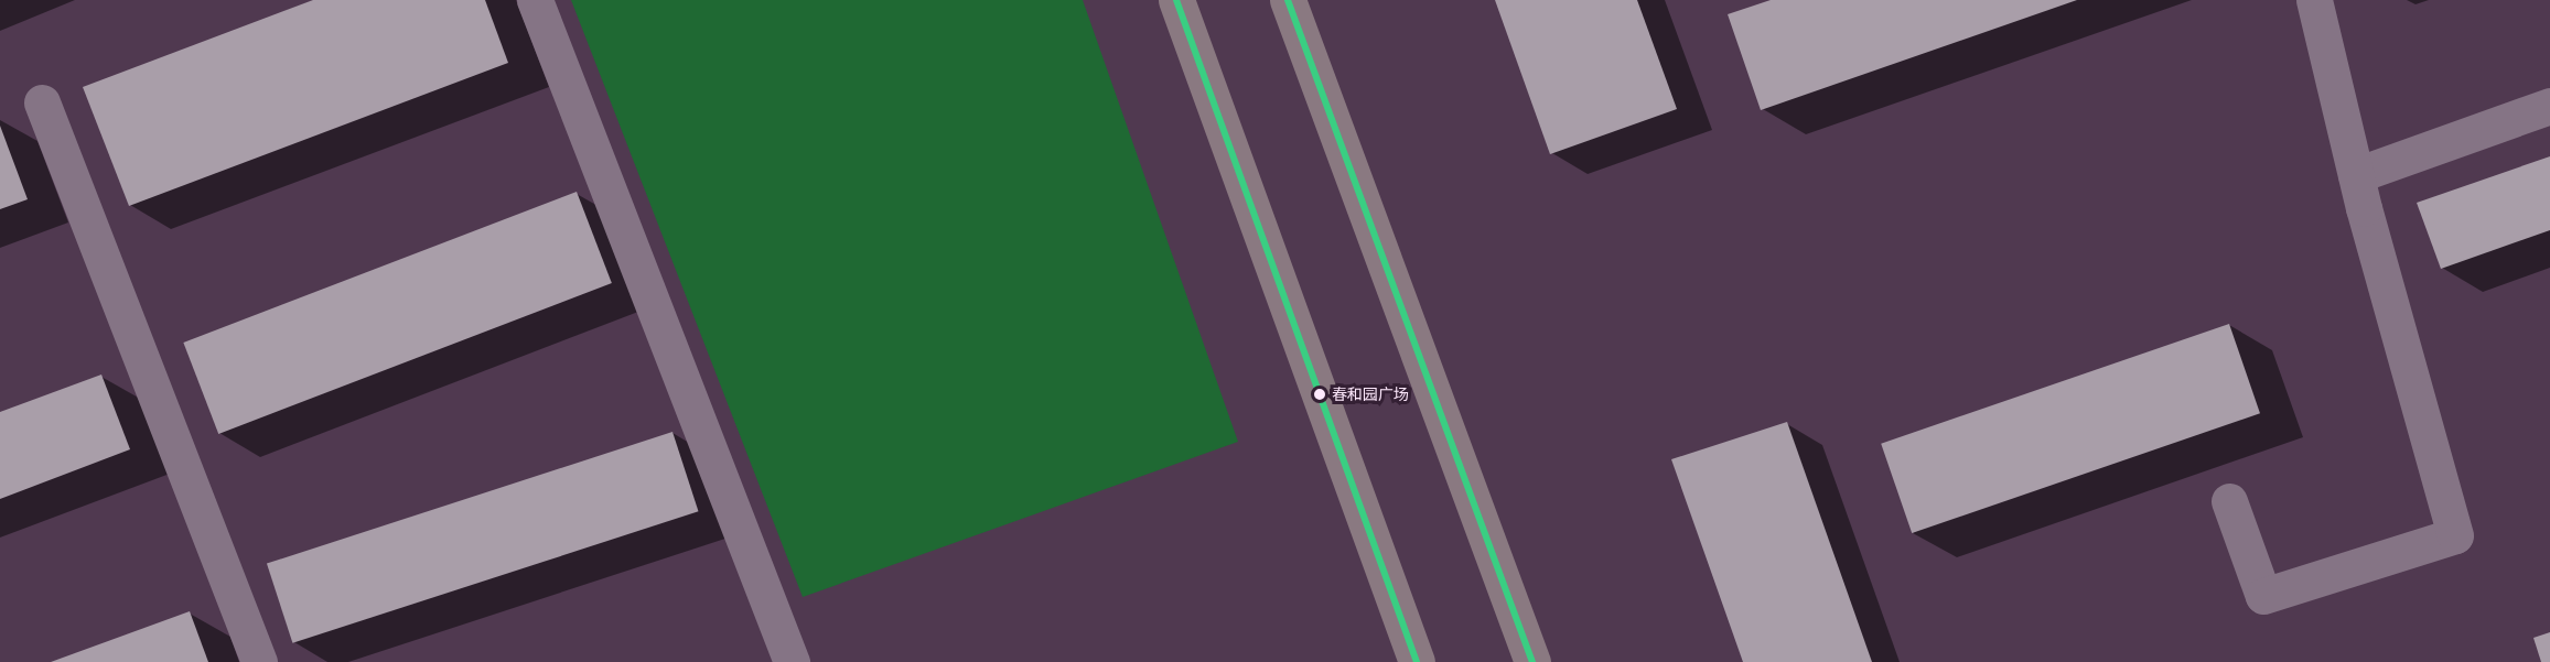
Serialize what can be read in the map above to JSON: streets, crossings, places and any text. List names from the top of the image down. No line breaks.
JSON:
{"places":["春和园广场"]}
